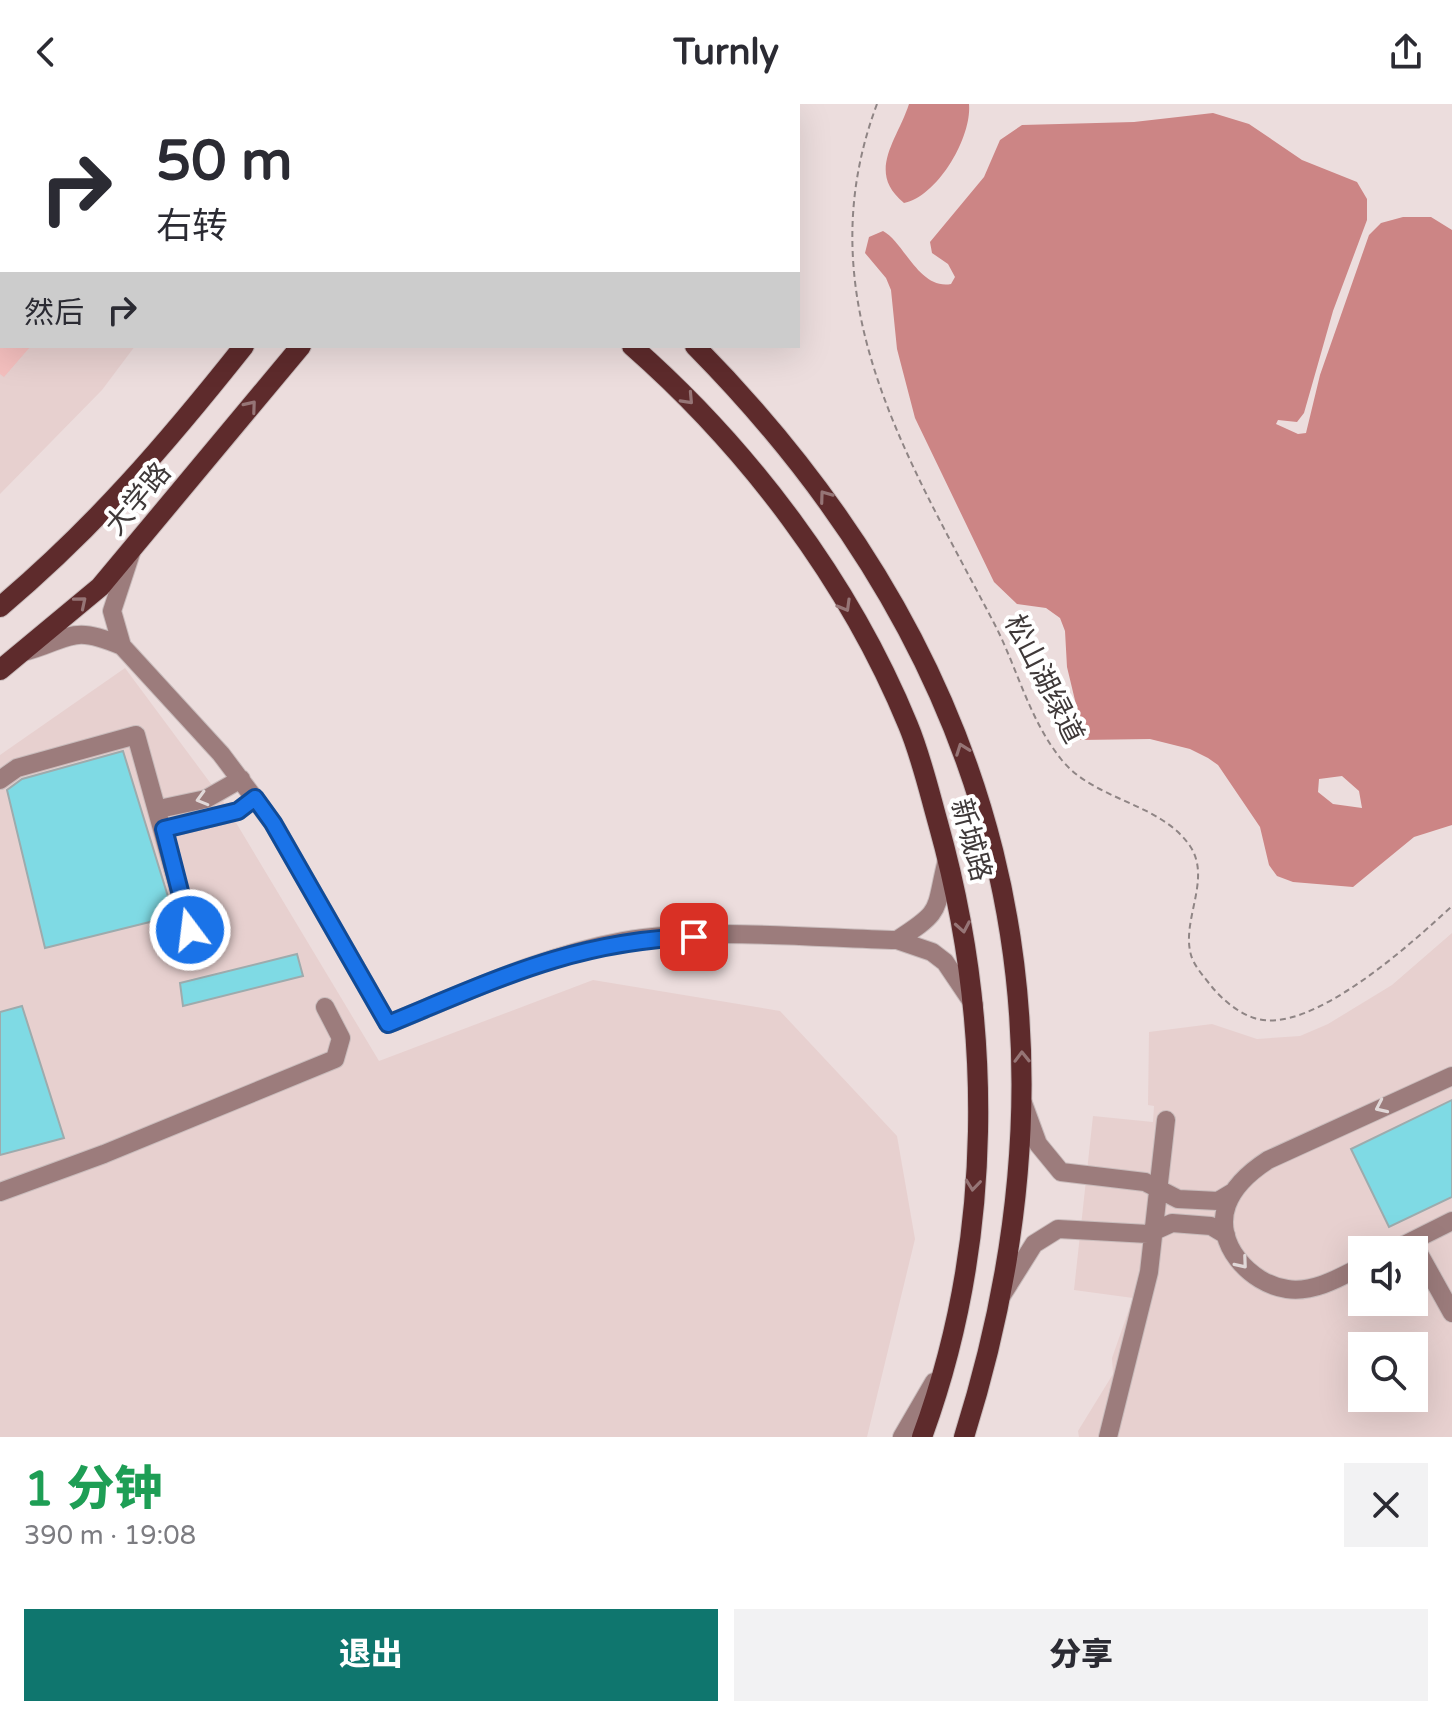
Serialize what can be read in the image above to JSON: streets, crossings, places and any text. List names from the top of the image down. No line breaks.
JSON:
{"streets":{"main road":["大学路","新城路"],"path":["松山湖绿道"]},"page":{"header":"Turnly","turn":["50 m","右转"],"then":"然后","heading":["1 分钟","390 m · 19:08"],"buttons":["退出","分享"]}}
